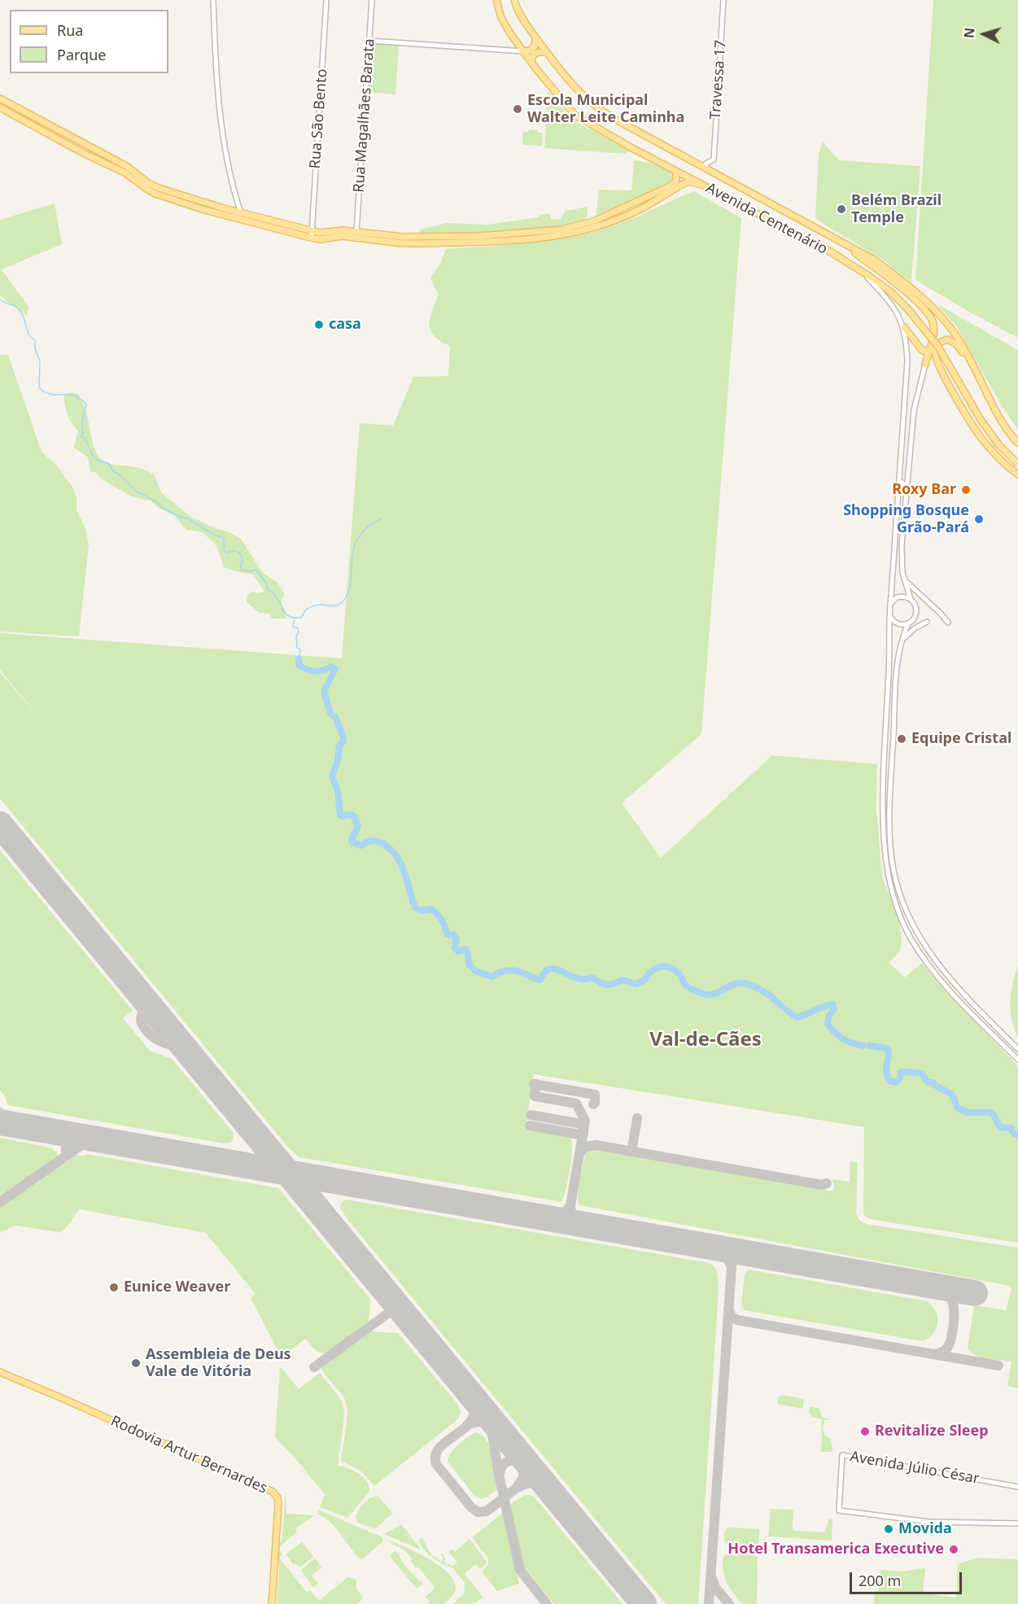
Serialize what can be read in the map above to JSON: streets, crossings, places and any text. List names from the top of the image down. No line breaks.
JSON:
{"streets":{"main road":["Avenida Centenário","Rodovia Artur Bernardes"],"street":["Travessa 17","Rua Magalhães Barata","Rua São Bento","Avenida Júlio César"]},"crossings":[["Travessa 17","Avenida Centenário"]],"districts":["Val-de-Cães"],"places":["Escola Municipal Walter Leite Caminha","Belém Brazil Temple","casa","Roxy Bar","Shopping Bosque Grão-Pará","Equipe Cristal","Eunice Weaver","Assembleia de Deus Vale de Vitória","Revitalize Sleep","Movida","Hotel Transamerica Executive"],"legend":["Rua","Parque"],"scale_bar":"200 m","north":"left"}
